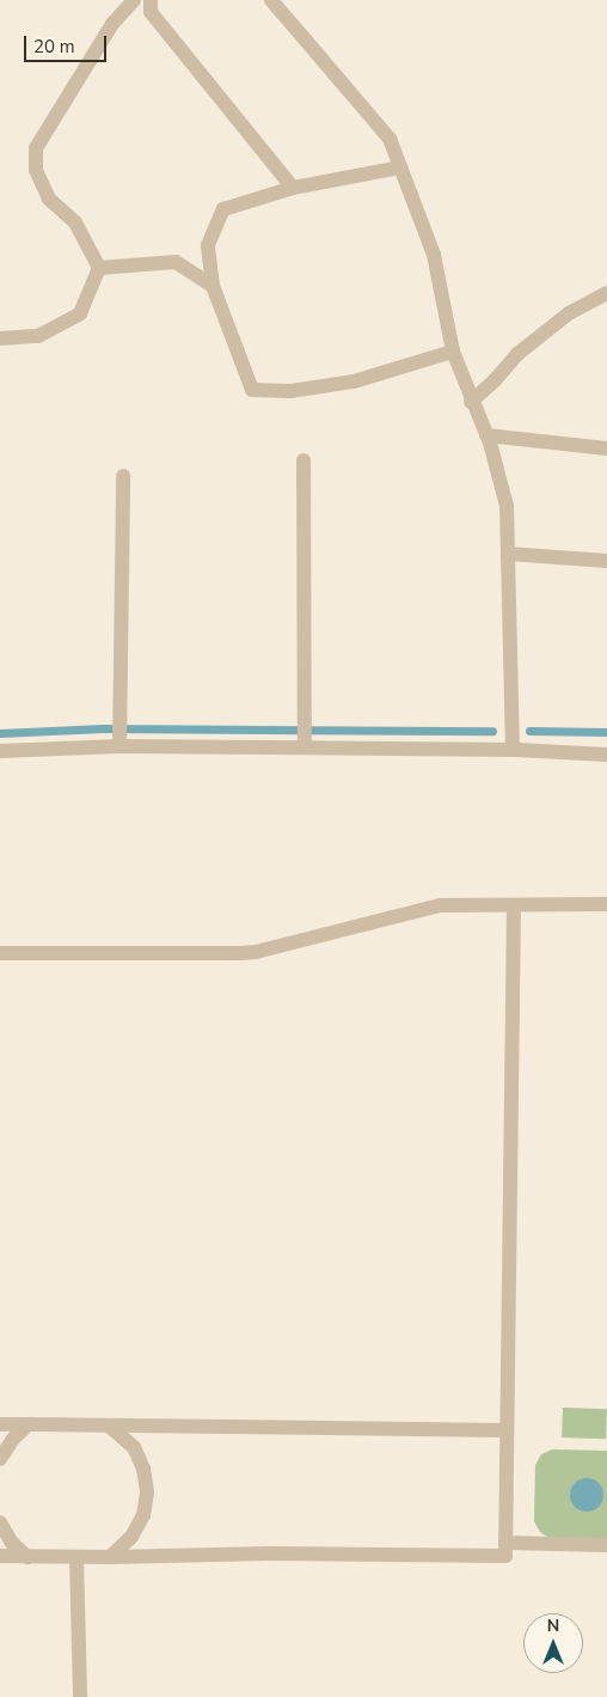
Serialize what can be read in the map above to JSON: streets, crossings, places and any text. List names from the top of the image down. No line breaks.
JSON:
{"scale_bar":"20 m","north":"top"}
